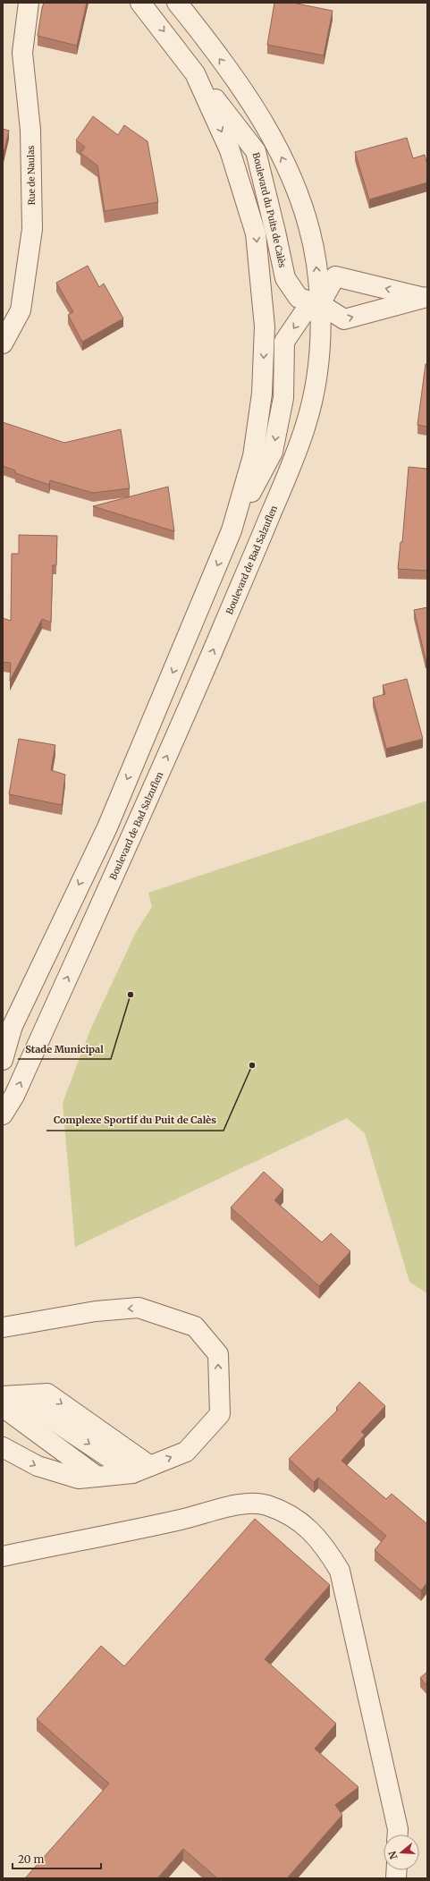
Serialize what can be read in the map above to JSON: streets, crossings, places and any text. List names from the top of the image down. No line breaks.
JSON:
{"streets":{"street":["Rue de Naulas","Boulevard du Puits de Calès","Boulevard de Bad Salzuflen"]},"crossings":[["Boulevard du Puits de Calès","Boulevard de Bad Salzuflen"]],"places":["Stade Municipal","Complexe Sportif du Puit de Calès"],"scale_bar":"20 m","north":"left"}
